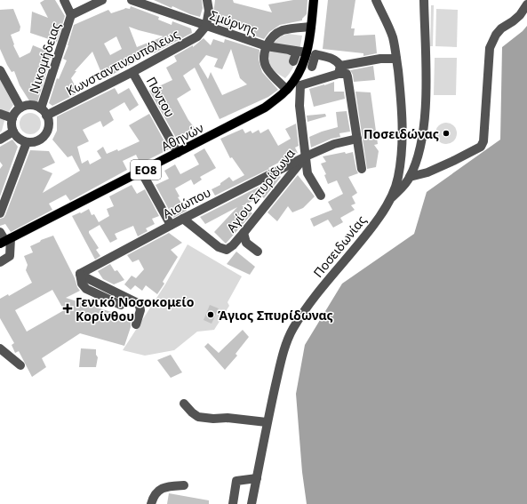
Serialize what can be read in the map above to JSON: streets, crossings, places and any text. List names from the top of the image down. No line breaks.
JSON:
{"streets":{"main road":["Αθηνών","ΕΟ8"],"street":["Σμύρνης","Νικομήδειας","Κωνσταντινουπόλεως","Πόντου","Αγίου Σπυρίδωνα","Αισώπου","Ποσειδωνίας"]},"crossings":[["Σμύρνης","Κωνσταντινουπόλεως"],["Σμύρνης","Αθηνών"],["Νικομήδειας","Κωνσταντινουπόλεως"],["Κωνσταντινουπόλεως","Πόντου"],["Πόντου","Αθηνών"],["Αθηνών","Αγίου Σπυρίδωνα"],["Αγίου Σπυρίδωνα","Αισώπου"]],"places":{"other":["Ποσειδώνας","Άγιος Σπυρίδωνας"],"health":["Γενικό Νοσοκομείο Κορίνθου"]}}
